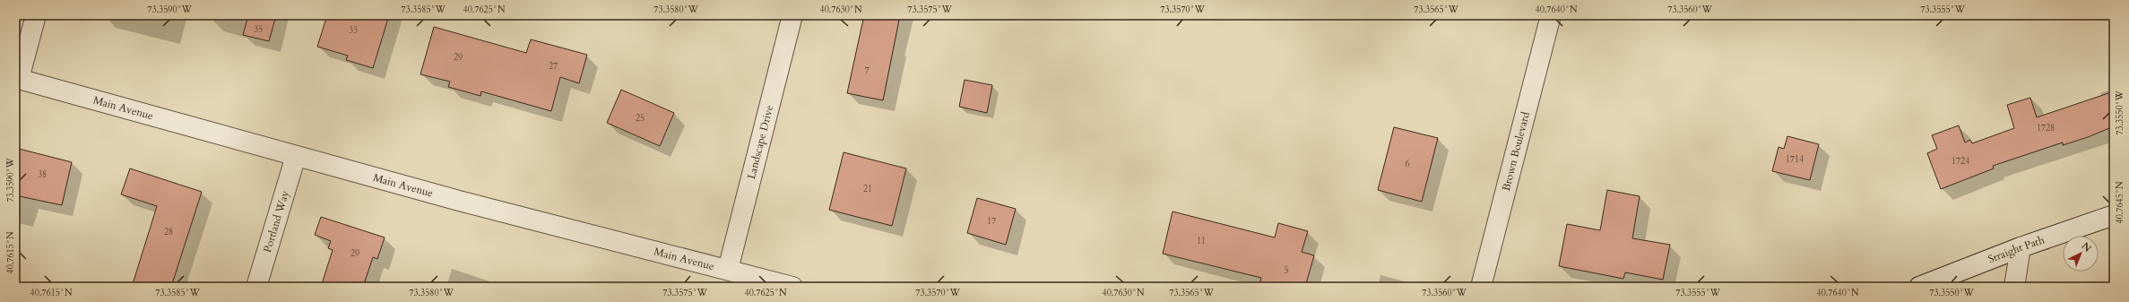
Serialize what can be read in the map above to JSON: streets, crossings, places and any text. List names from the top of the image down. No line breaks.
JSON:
{"streets":{"street":["Main Avenue","Landscape Drive","Brown Boulevard","Portland Way","Straight Path"]},"crossings":[["Main Avenue","Landscape Drive"],["Main Avenue","Portland Way"]],"house_numbers":["35","33","29","27","7","25","1728","1714","1724","6","38","21","17","28","11","29","5"],"north":"top right","coordinates":["73.3590°W","73.3585°W","40.7625°N","73.3580°W","40.7630°N","73.3575°W","73.3570°W","73.3565°W","40.7640°N","73.3560°W","73.3555°W","73.3550°W","40.7645°N","40.7615°N"]}
